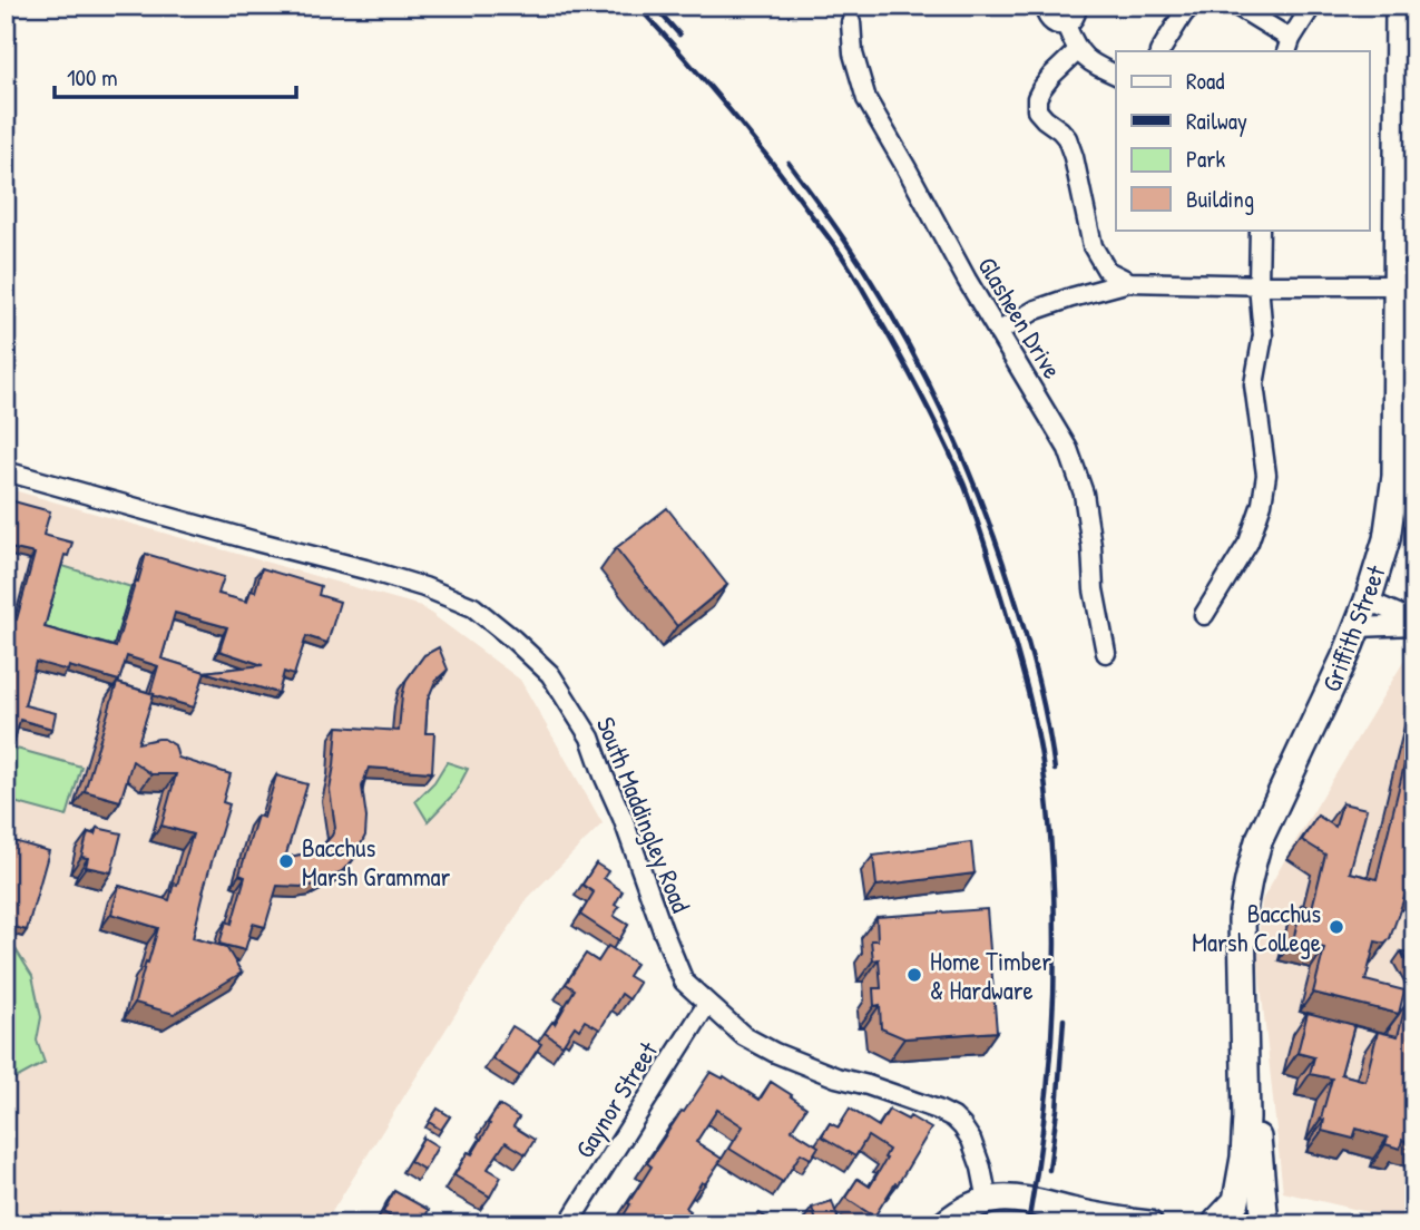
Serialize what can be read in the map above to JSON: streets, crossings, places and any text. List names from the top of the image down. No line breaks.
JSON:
{"streets":{"street":["Glasheen Drive","Griffith Street","South Maddingley Road","Gaynor Street"]},"crossings":[["South Maddingley Road","Gaynor Street"]],"places":["Bacchus Marsh Grammar","Bacchus Marsh College","Home Timber & Hardware"],"legend":["Road","Railway","Park","Building"],"scale_bar":"100 m"}
